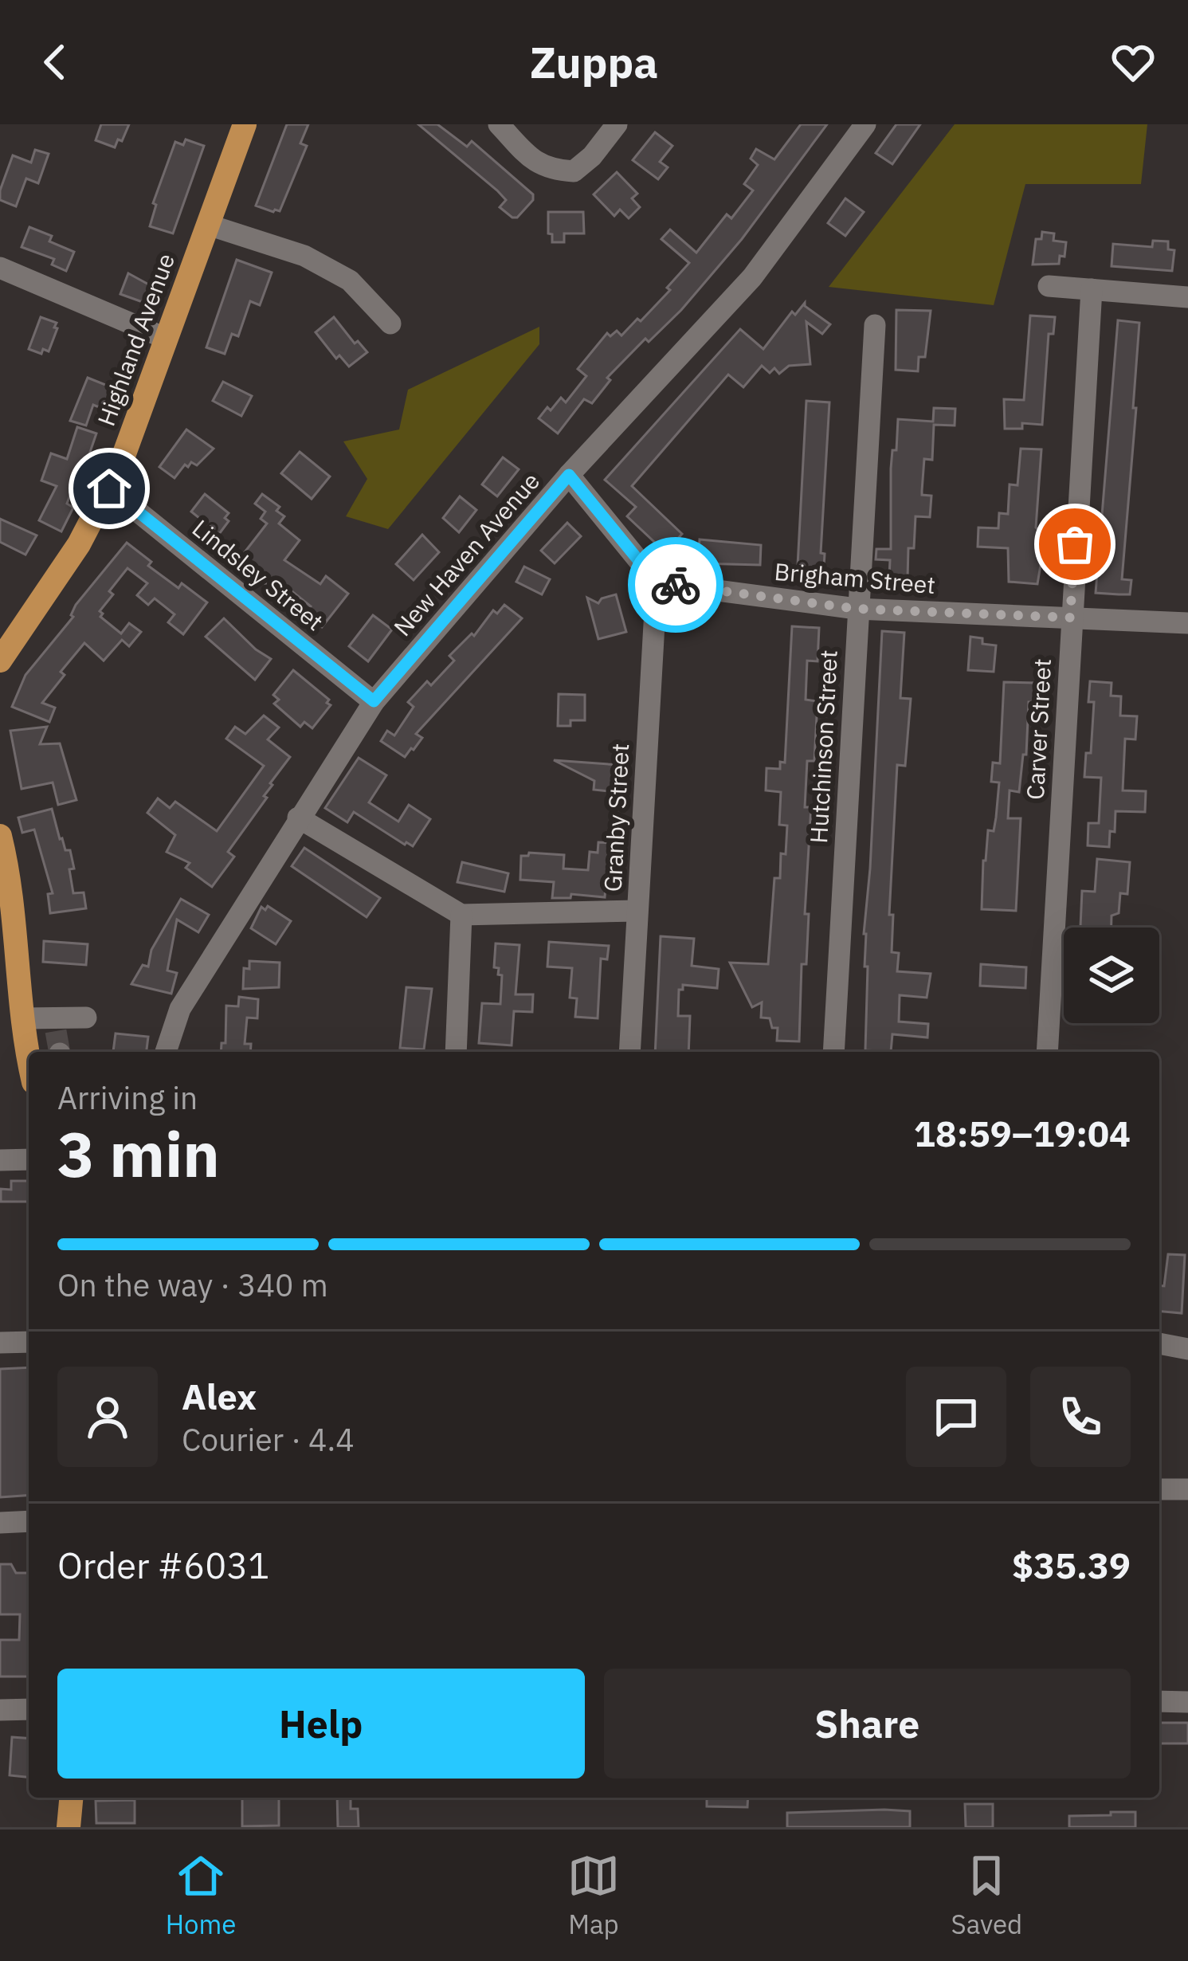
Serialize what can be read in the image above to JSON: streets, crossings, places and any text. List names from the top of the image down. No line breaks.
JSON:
{"streets":{"main road":["Highland Avenue"],"street":["New Haven Avenue","Lindsley Street","Brigham Street","Carver Street","Hutchinson Street","Granby Street"]},"crossings":[["Highland Avenue","Lindsley Street"],["New Haven Avenue","Lindsley Street"],["Brigham Street","Carver Street"],["Brigham Street","Hutchinson Street"],["Brigham Street","Granby Street"]],"page":{"header":"Zuppa","heading":["3 min","Arriving in","18:59–19:04"],"panel":["Alex","Courier · 4.4","Order #6031","$35.39"],"bar":"On the way · 340 m","buttons":["Help","Share"],"tabs":["Home","Map","Saved"]}}
